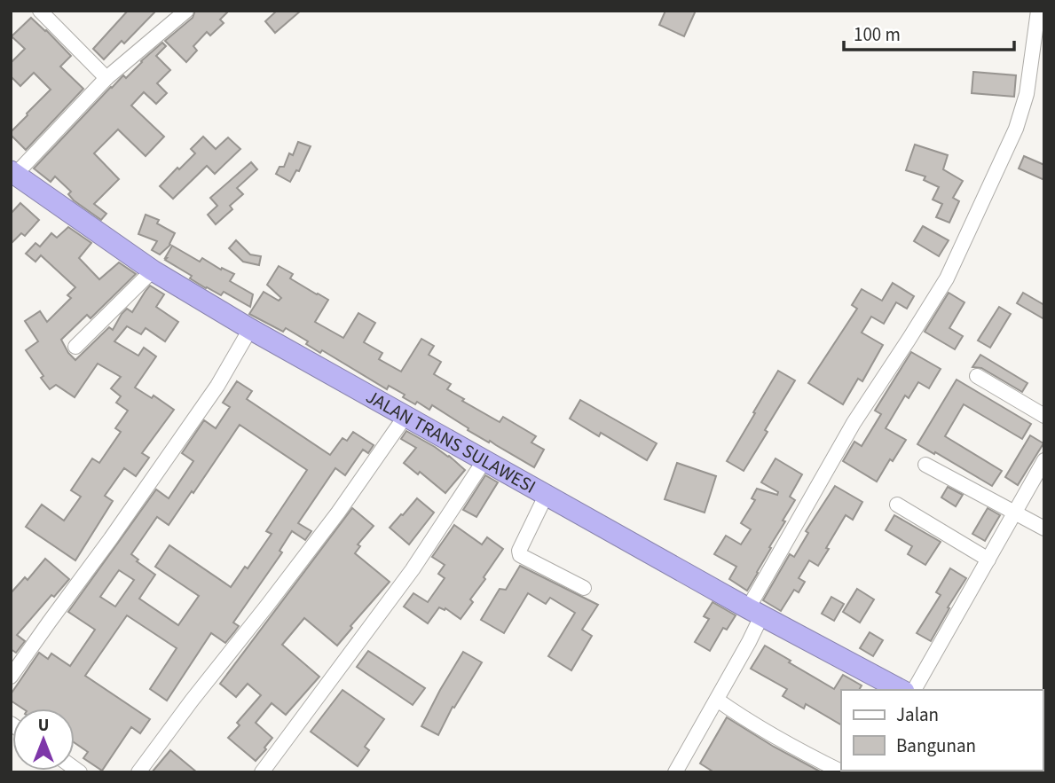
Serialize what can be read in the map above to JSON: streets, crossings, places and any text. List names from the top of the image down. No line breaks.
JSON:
{"streets":{"highway":["JALAN TRANS SULAWESI"]},"legend":["Jalan","Bangunan"],"scale_bar":"100 m","north":"top"}
